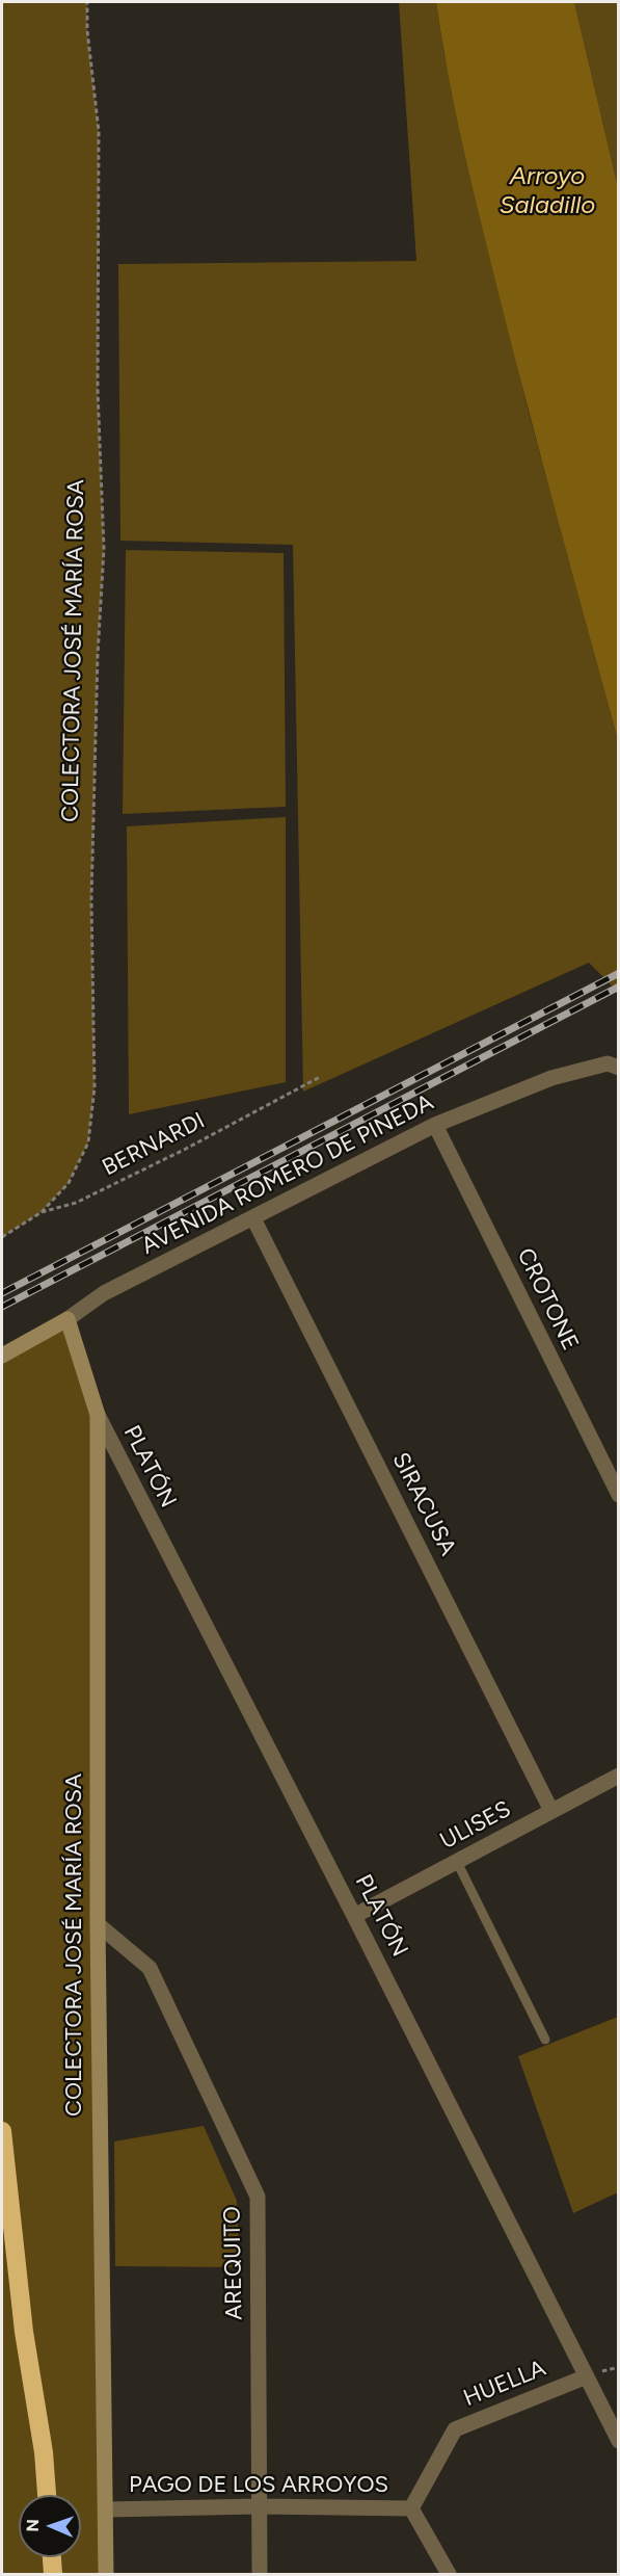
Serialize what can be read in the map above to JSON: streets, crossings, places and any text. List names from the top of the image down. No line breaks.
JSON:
{"streets":{"main road":["COLECTORA JOSÉ MARÍA ROSA","AVENIDA ROMERO DE PINEDA"],"street":["CROTONE","PLATÓN","SIRACUSA","ULISES","AREQUITO","HUELLA","PAGO DE LOS ARROYOS"],"path":["BERNARDI"]},"crossings":[["COLECTORA JOSÉ MARÍA ROSA","BERNARDI"],["COLECTORA JOSÉ MARÍA ROSA","AVENIDA ROMERO DE PINEDA"],["COLECTORA JOSÉ MARÍA ROSA","PLATÓN"],["COLECTORA JOSÉ MARÍA ROSA","AREQUITO"],["COLECTORA JOSÉ MARÍA ROSA","PAGO DE LOS ARROYOS"],["AVENIDA ROMERO DE PINEDA","CROTONE"],["AVENIDA ROMERO DE PINEDA","SIRACUSA"],["PLATÓN","ULISES"],["PLATÓN","HUELLA"],["SIRACUSA","ULISES"],["AREQUITO","PAGO DE LOS ARROYOS"],["HUELLA","PAGO DE LOS ARROYOS"]],"water":["Arroyo Saladillo"],"north":"left"}
